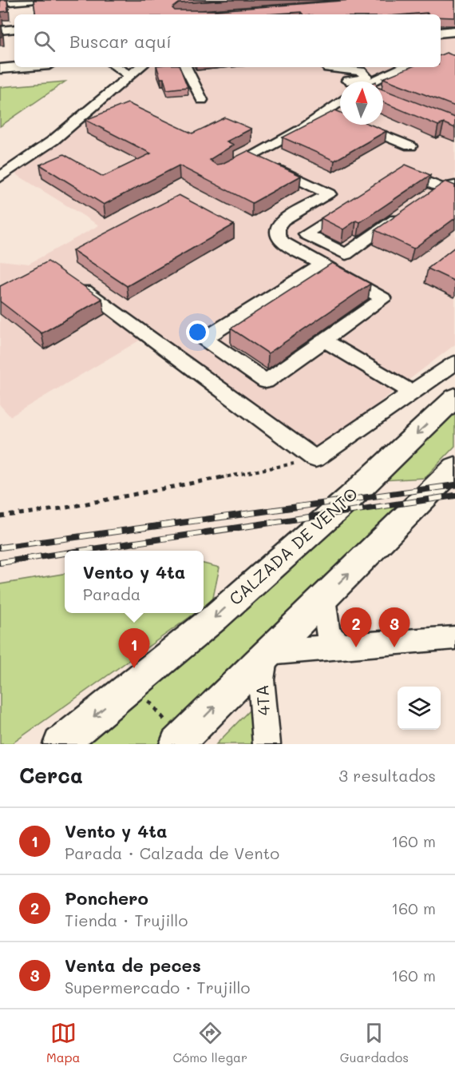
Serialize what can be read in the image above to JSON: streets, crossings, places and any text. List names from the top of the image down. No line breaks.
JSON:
{"streets":{"main road":["CALZADA DE VENTO"],"street":["4TA"]},"north":"top","page":{"search":"Buscar aquí","popup":["Vento y 4ta","Parada"],"pins":["2","3","1"],"heading":["Cerca","3 resultados"],"list":[{"mark":"1","name":"Vento y 4ta","note":"Parada · Calzada de Vento","value":"160 m"},{"mark":"2","name":"Ponchero","note":"Tienda · Trujillo","value":"160 m"},{"mark":"3","name":"Venta de peces","note":"Supermercado · Trujillo","value":"160 m"}],"nav":["Mapa","Cómo llegar","Guardados"]}}
